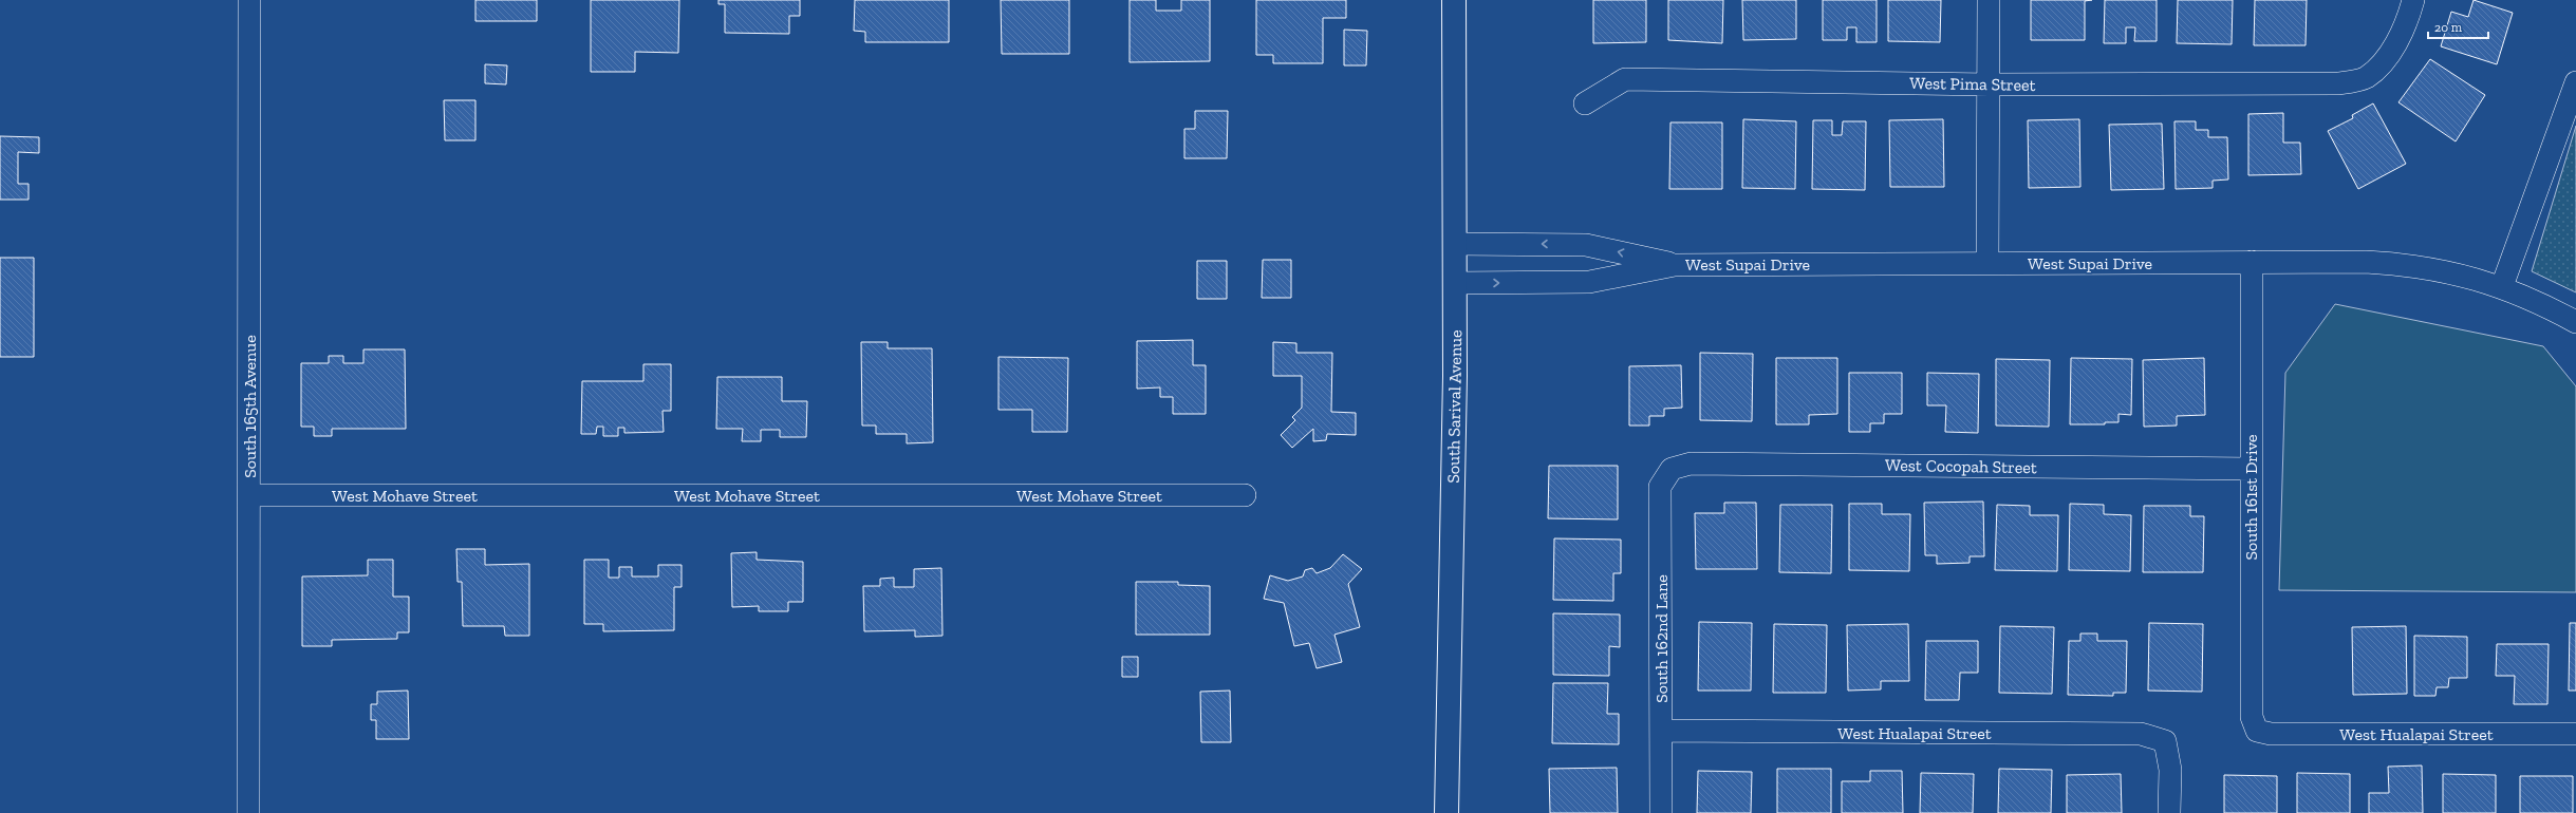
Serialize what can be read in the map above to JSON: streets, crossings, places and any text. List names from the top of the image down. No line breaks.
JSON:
{"streets":{"main road":["South Sarival Avenue"],"street":["West Pima Street","West Supai Drive","South 165th Avenue","West Cocopah Street","West Mohave Street","South 161st Drive","South 162nd Lane","West Hualapai Street"]},"crossings":[["West Supai Drive","South Sarival Avenue"],["West Supai Drive","South 161st Drive"],["South 165th Avenue","West Mohave Street"],["West Cocopah Street","South 161st Drive"],["West Cocopah Street","South 162nd Lane"],["South 161st Drive","West Hualapai Street"],["South 162nd Lane","West Hualapai Street"]],"scale_bar":"20 m"}
